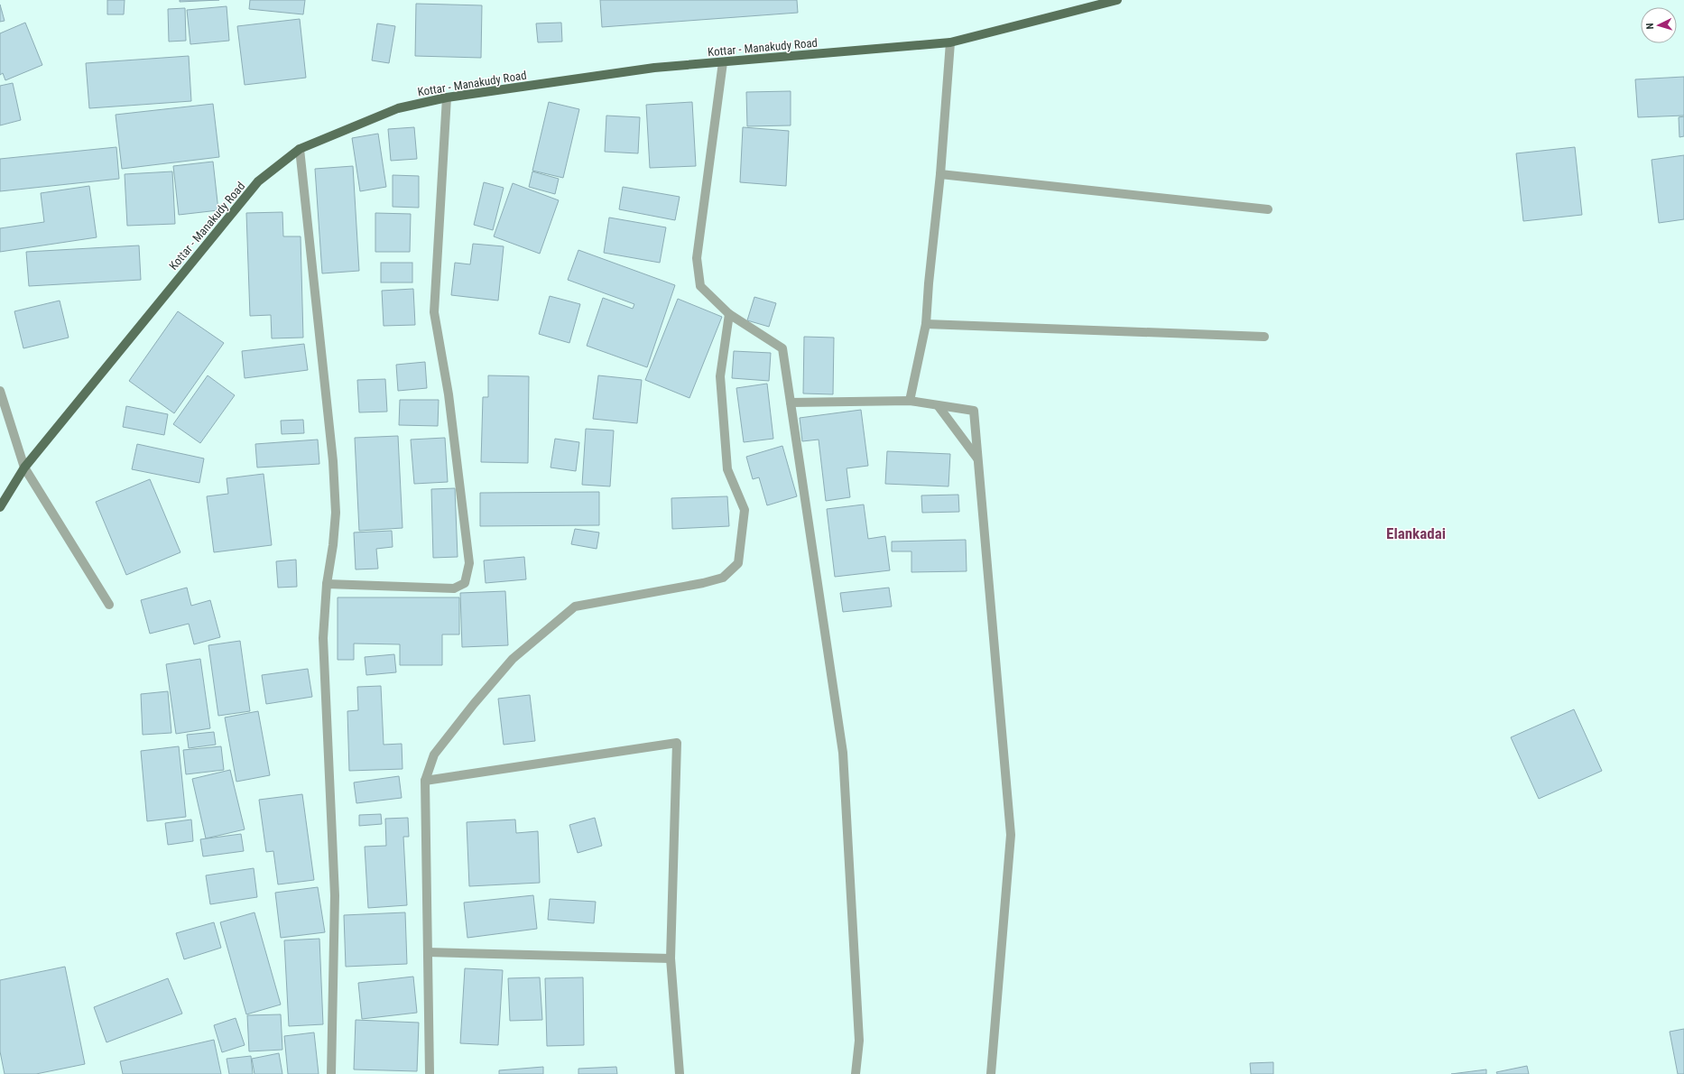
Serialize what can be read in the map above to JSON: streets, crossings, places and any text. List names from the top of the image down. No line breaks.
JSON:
{"streets":{"main road":["Kottar - Manakudy Road"]},"districts":["Elankadai"],"north":"left"}
